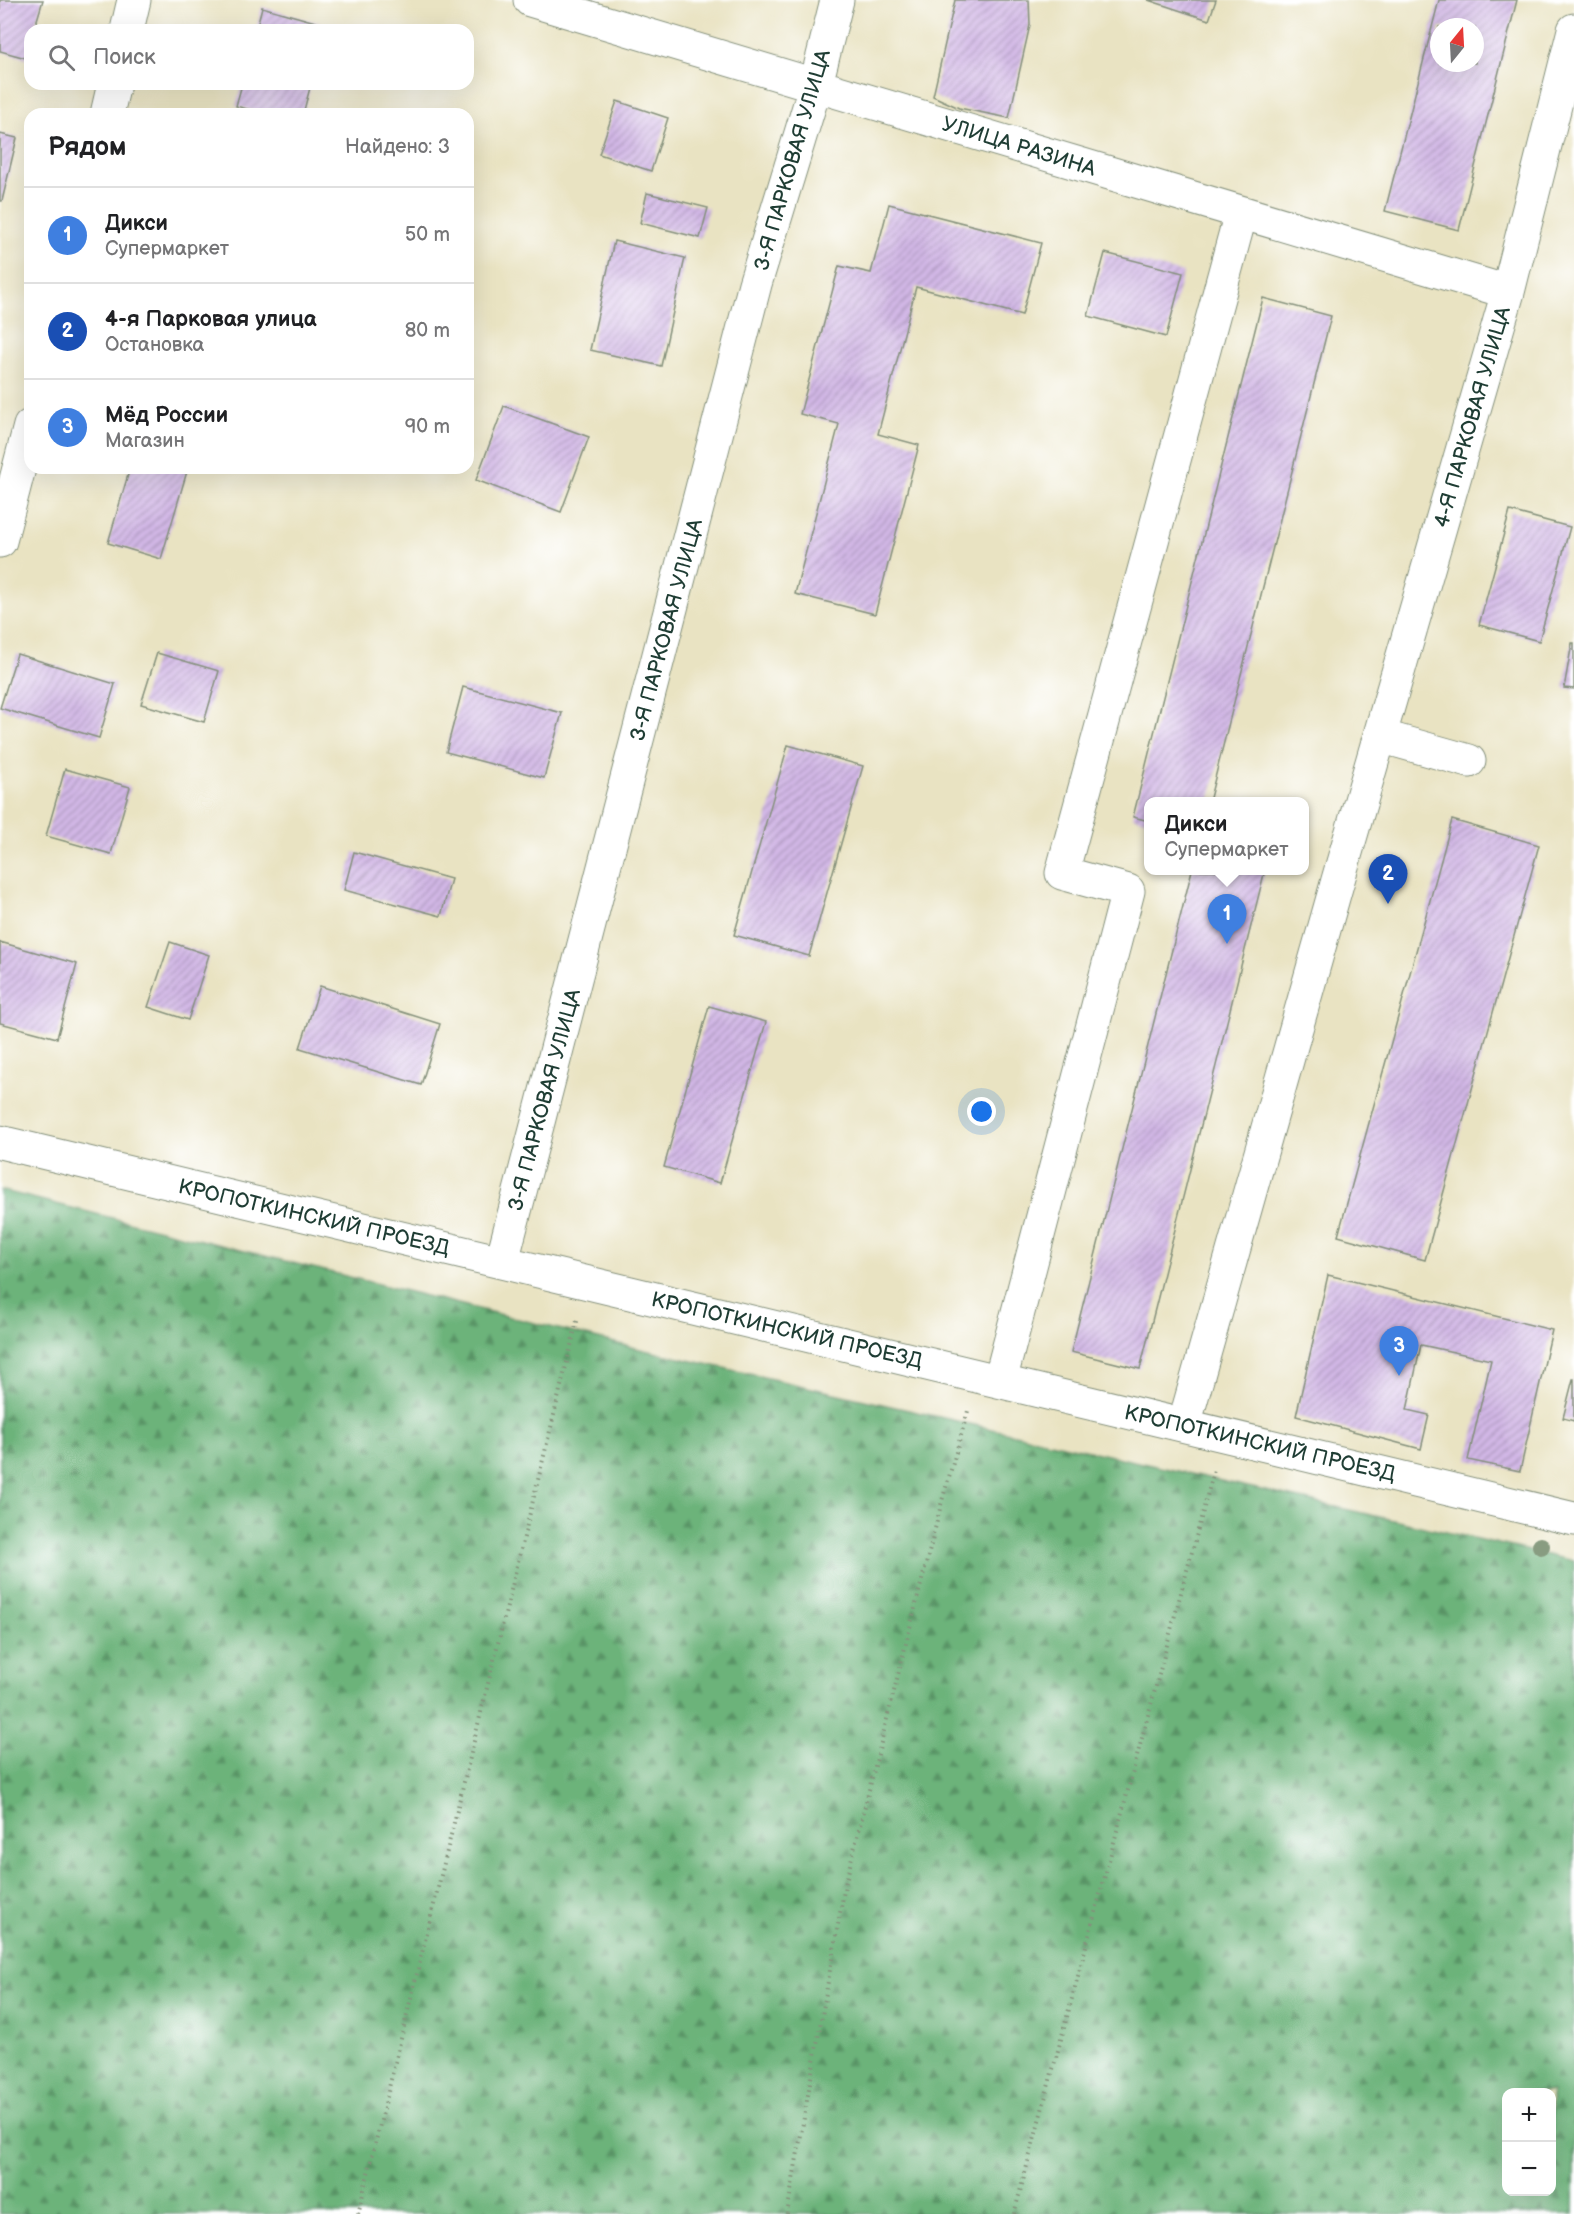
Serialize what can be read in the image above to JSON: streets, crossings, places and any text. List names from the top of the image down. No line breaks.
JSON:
{"streets":{"street":["УЛИЦА РАЗИНА","3-Я ПАРКОВАЯ УЛИЦА","4-Я ПАРКОВАЯ УЛИЦА","КРОПОТКИНСКИЙ ПРОЕЗД"]},"crossings":[["УЛИЦА РАЗИНА","3-Я ПАРКОВАЯ УЛИЦА"],["УЛИЦА РАЗИНА","4-Я ПАРКОВАЯ УЛИЦА"],["3-Я ПАРКОВАЯ УЛИЦА","КРОПОТКИНСКИЙ ПРОЕЗД"],["4-Я ПАРКОВАЯ УЛИЦА","КРОПОТКИНСКИЙ ПРОЕЗД"]],"north":"top","page":{"search":"Поиск","heading":["Рядом","Найдено: 3"],"list":[{"mark":"1","name":"Дикси","note":"Супермаркет","value":"50 m"},{"mark":"2","name":"4-я Парковая улица","note":"Остановка","value":"80 m"},{"mark":"3","name":"Мёд России","note":"Магазин","value":"90 m"}],"popup":["Дикси","Супермаркет"],"pins":["2","1","3"],"map_buttons":["+","−"]}}
